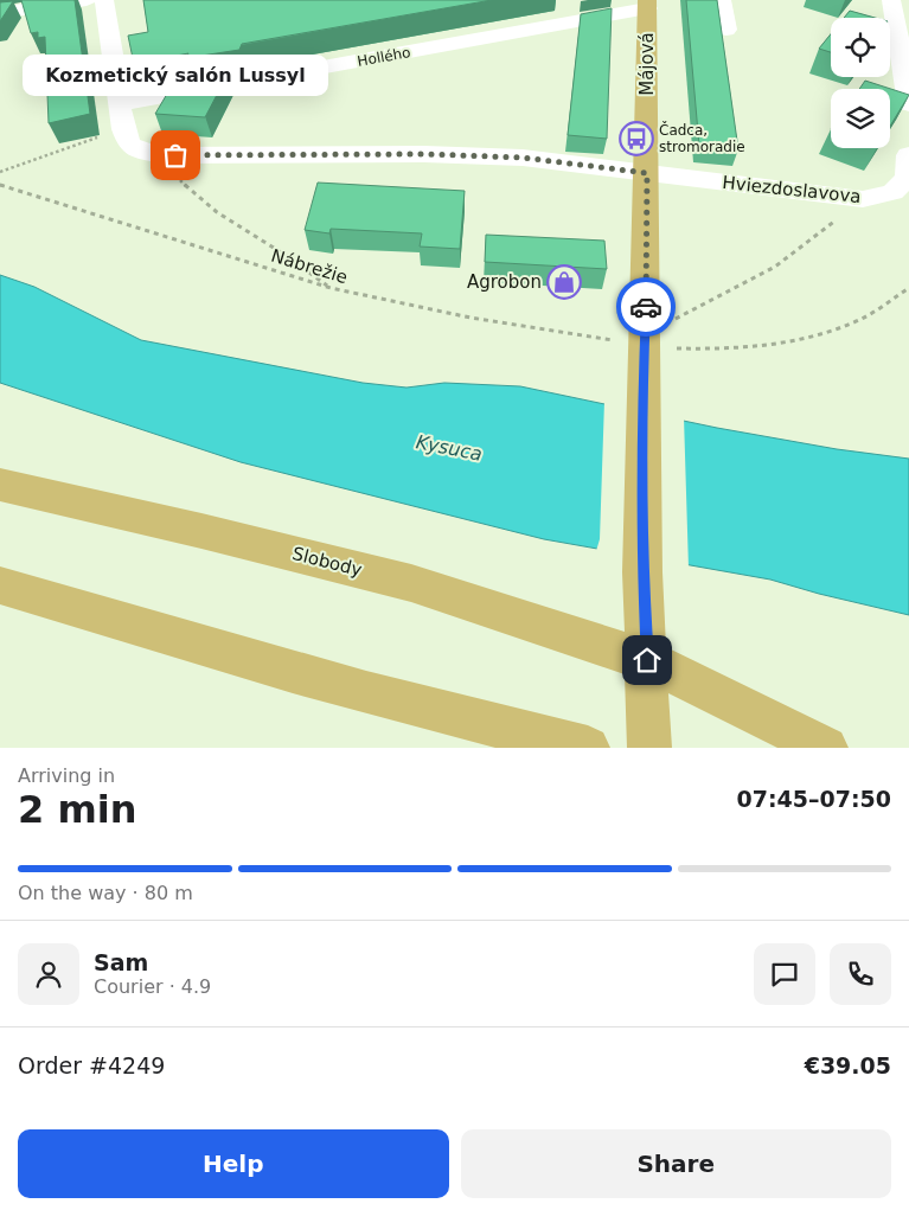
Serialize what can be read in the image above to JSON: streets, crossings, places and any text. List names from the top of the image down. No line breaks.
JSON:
{"streets":{"main road":["Májová","Slobody"],"street":["Hollého","Hviezdoslavova"],"path":["Nábrežie"]},"crossings":[["Hollého","Májová"],["Májová","Hviezdoslavova"],["Májová","Slobody"]],"water":["Kysuca"],"places":{"bus stop":["Čadca, stromoradie"],"other":["Kozmetický salón Lussyl"],"shop":["Agrobon"]},"page":{"bubble":"Kozmetický salón Lussyl","heading":["2 min","Arriving in","07:45–07:50"],"panel":["Sam","Courier · 4.9","Order #4249","€39.05"],"bar":"On the way · 80 m","buttons":["Help","Share"]}}
